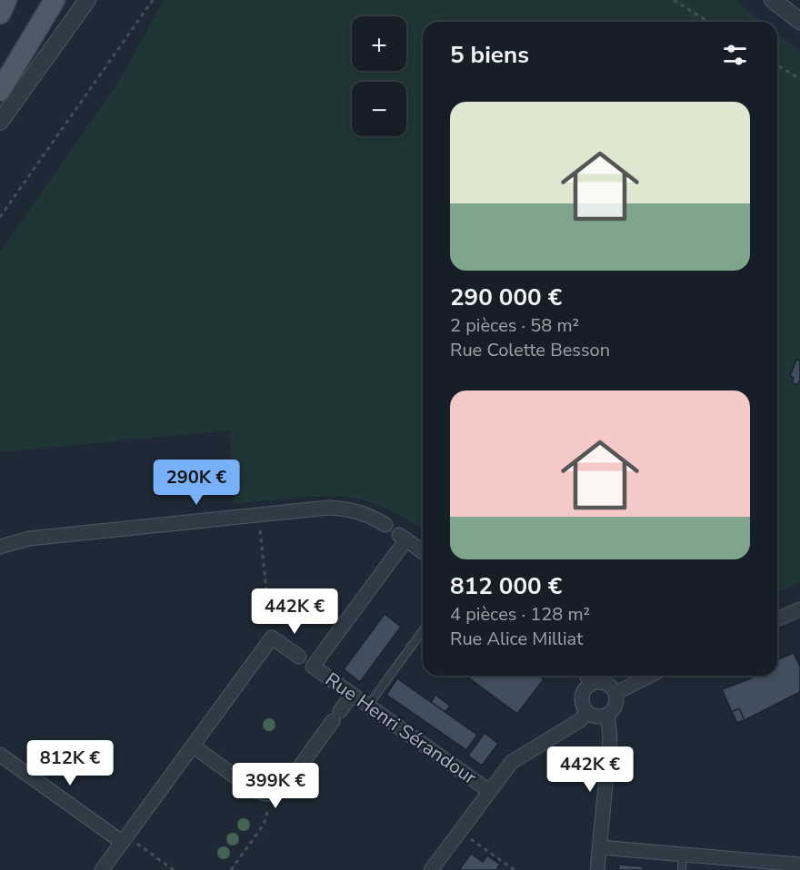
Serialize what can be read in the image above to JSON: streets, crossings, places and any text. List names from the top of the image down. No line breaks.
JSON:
{"streets":{"street":["Rue Henri Sérandour"]},"page":{"map_buttons":["+","−"],"heading":"5 biens","list":[{"name":"290 000 €","note":"2 pièces · 58 m² · Rue Colette Besson"},{"name":"812 000 €","note":"4 pièces · 128 m² · Rue Alice Milliat"}],"price":["290K €","442K €","812K €","442K €","399K €"]}}
